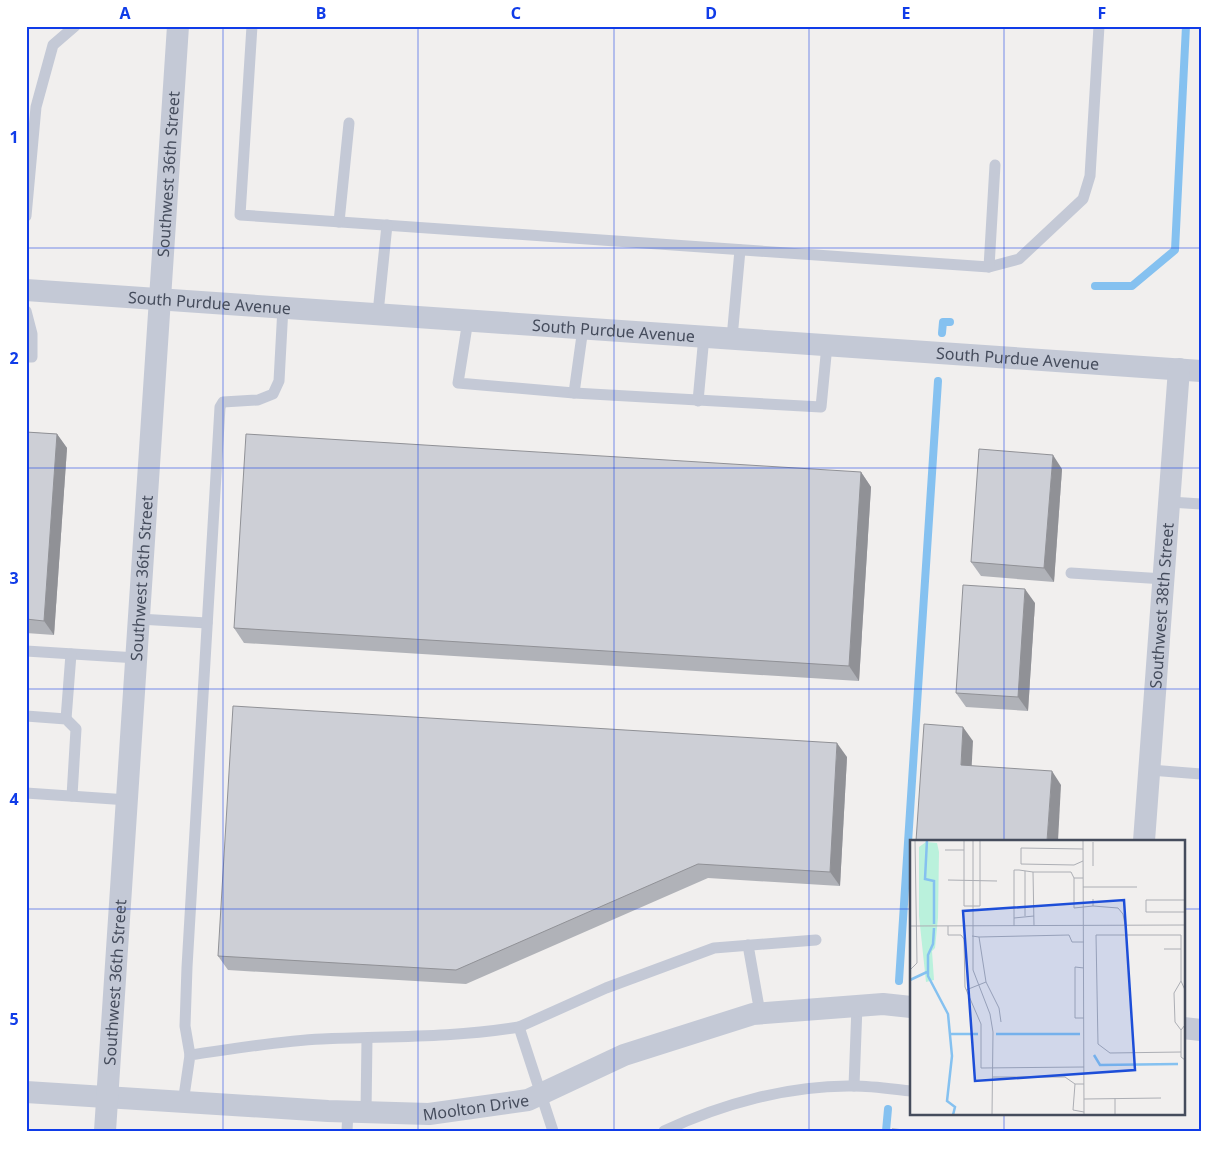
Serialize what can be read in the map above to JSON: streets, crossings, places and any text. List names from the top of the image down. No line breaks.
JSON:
{"streets":{"street":["Southwest 36th Street","South Purdue Avenue","Southwest 38th Street","Moolton Drive"]},"crossings":[["Southwest 36th Street","South Purdue Avenue"],["Southwest 36th Street","Moolton Drive"],["South Purdue Avenue","Southwest 38th Street"]],"grid":{"columns":["A","B","C","D","E","F"],"rows":["1","2","3","4","5"]}}
